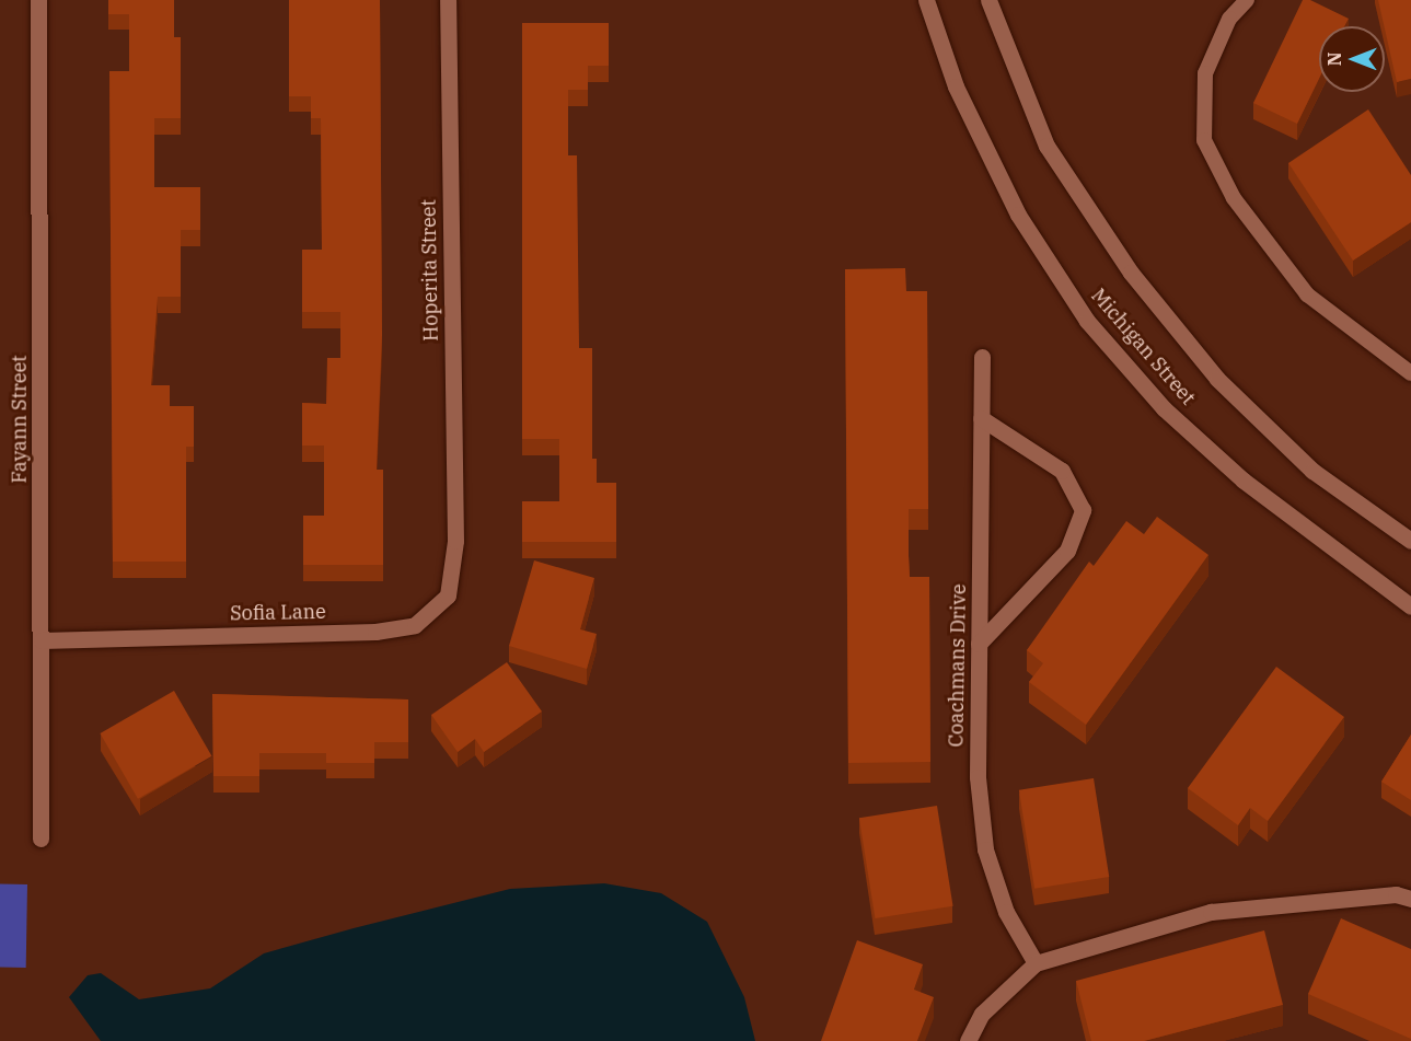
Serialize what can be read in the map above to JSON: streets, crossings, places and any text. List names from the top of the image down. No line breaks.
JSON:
{"streets":{"street":["Hoperita Street","Michigan Street","Fayann Street","Sofia Lane","Coachmans Drive"]},"crossings":[["Hoperita Street","Sofia Lane"],["Fayann Street","Sofia Lane"]],"north":"left"}
